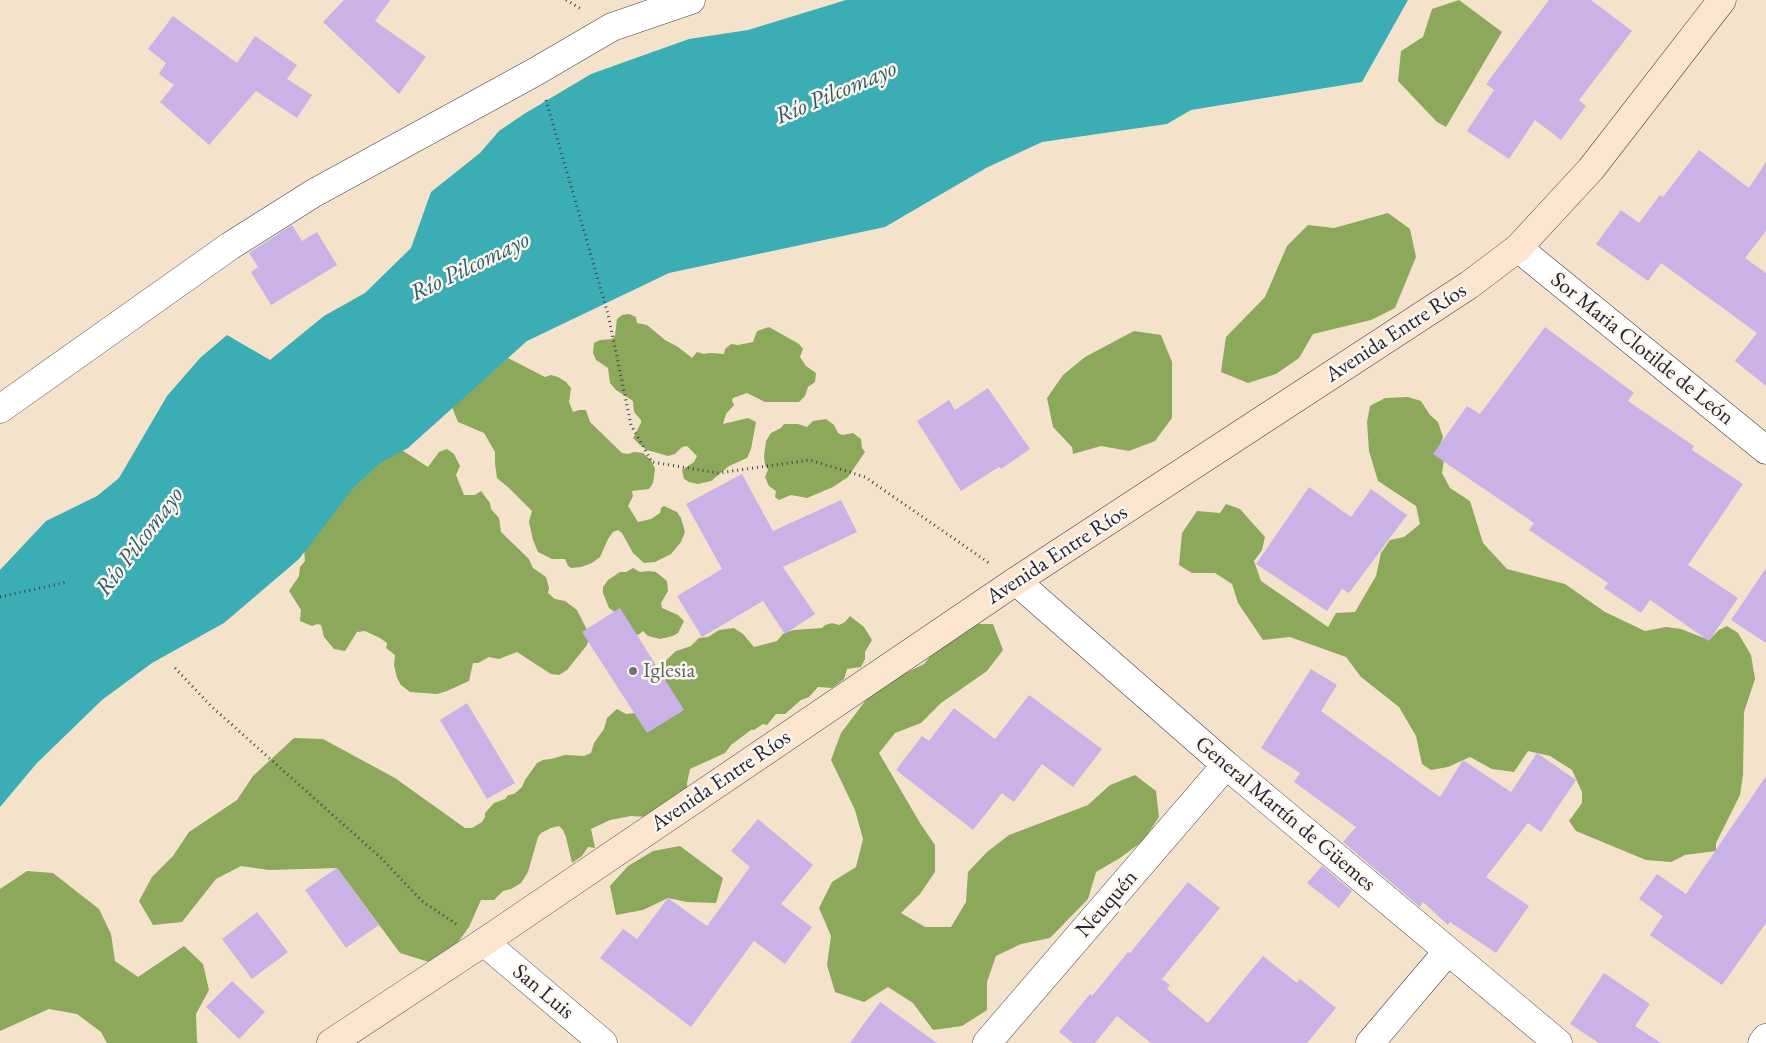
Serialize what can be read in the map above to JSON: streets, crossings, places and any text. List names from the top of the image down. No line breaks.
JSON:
{"streets":{"street":["Avenida Entre Ríos","Sor Maria Clotilde de León","General Martín de Güemes","Neuquén","San Luis"]},"crossings":[["Avenida Entre Ríos","Sor Maria Clotilde de León"],["Avenida Entre Ríos","General Martín de Güemes"],["Avenida Entre Ríos","San Luis"],["General Martín de Güemes","Neuquén"]],"water":["Río Pilcomayo"],"places":["Iglesia"]}
